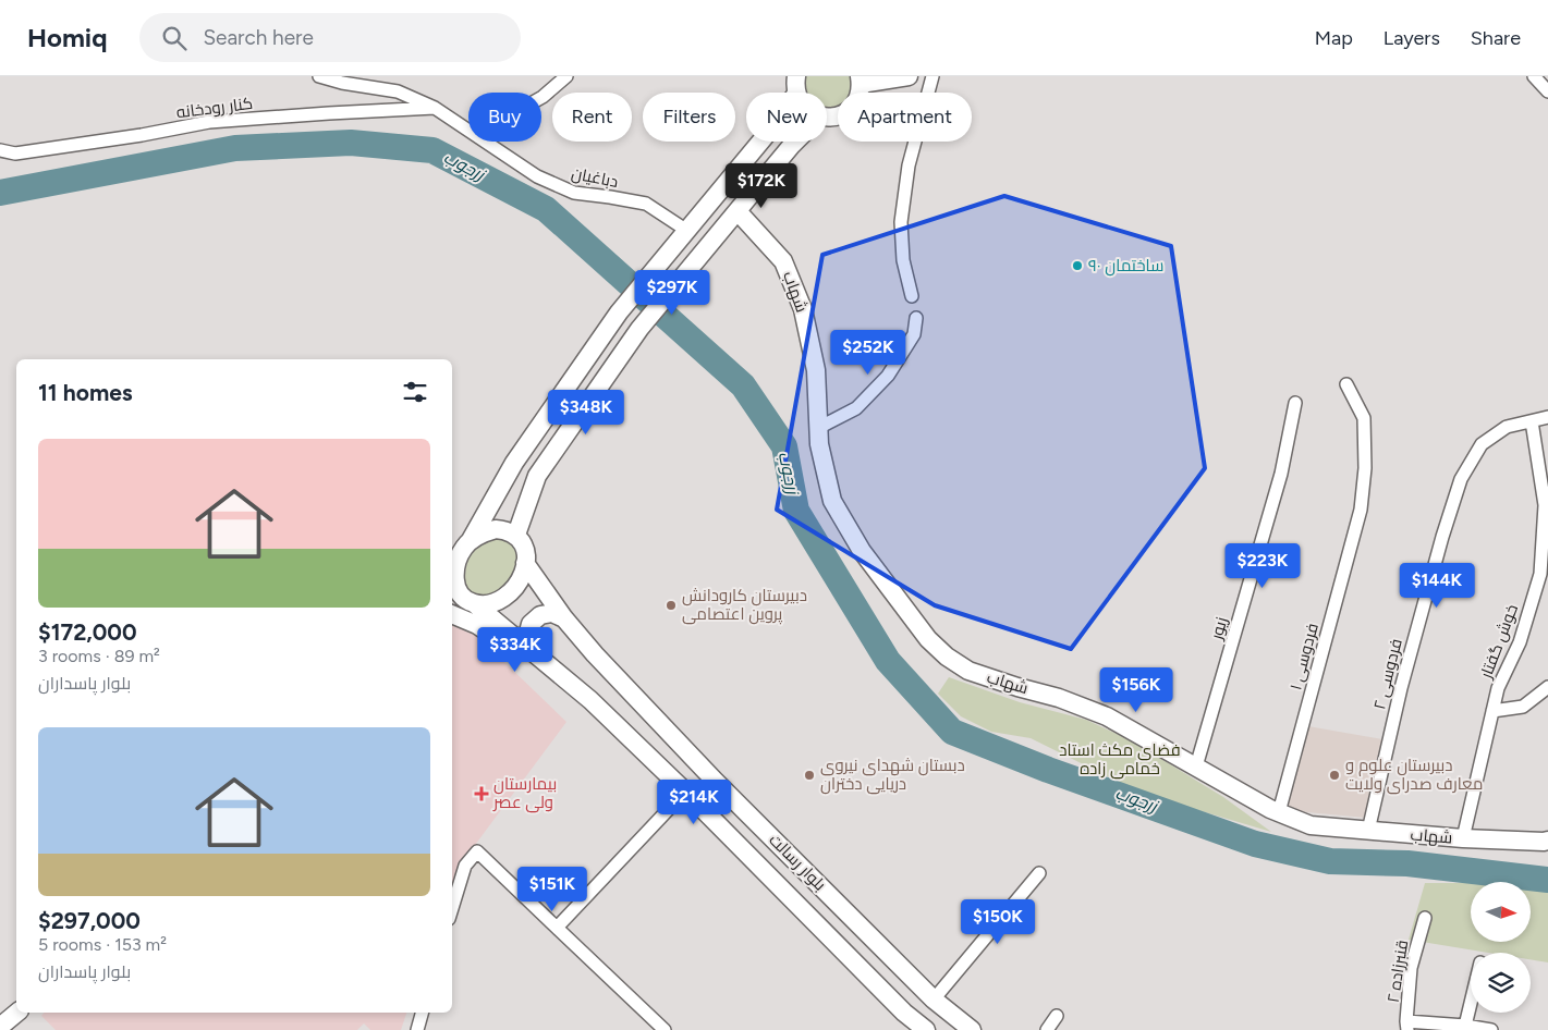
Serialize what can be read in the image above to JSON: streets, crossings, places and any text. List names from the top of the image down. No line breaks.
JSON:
{"streets":{"main road":["شهاب","بلوار رسالت"],"street":["کنار رودخانه","دباغیان","زیور","خوش گفتار","فردوسی ۱","فردوسی ۲","قنبرزاده ۲"]},"crossings":[["کنار رودخانه","دباغیان"],["شهاب","زیور"],["شهاب","خوش گفتار"],["شهاب","فردوسی ۱"],["شهاب","فردوسی ۲"],["خوش گفتار","فردوسی ۲"]],"water":["زرجوب"],"parks":["فضای مکث استاد خمامی زاده"],"places":{"other":["ساختمان ۹۰","دبیرستان کارودانش پروین اعتصامی","دبستان شهدای نیروی دریایی دختران","دبیرستان علوم و معارف صدرای ولایت"],"health":["بیمارستان ولی عصر"]},"north":"right","page":{"header":"Homiq","search":"Search here","nav":["Map","Layers","Share"],"chip":["Buy","Rent","Filters","New","Apartment"],"price":["$172K","$297K","$252K","$348K","$223K","$144K","$334K","$156K","$214K","$151K","$150K"],"heading":"11 homes","list":[{"name":"$172,000","note":"3 rooms · 89 m² · بلوار پاسداران"},{"name":"$297,000","note":"5 rooms · 153 m² · بلوار پاسداران"}]}}
